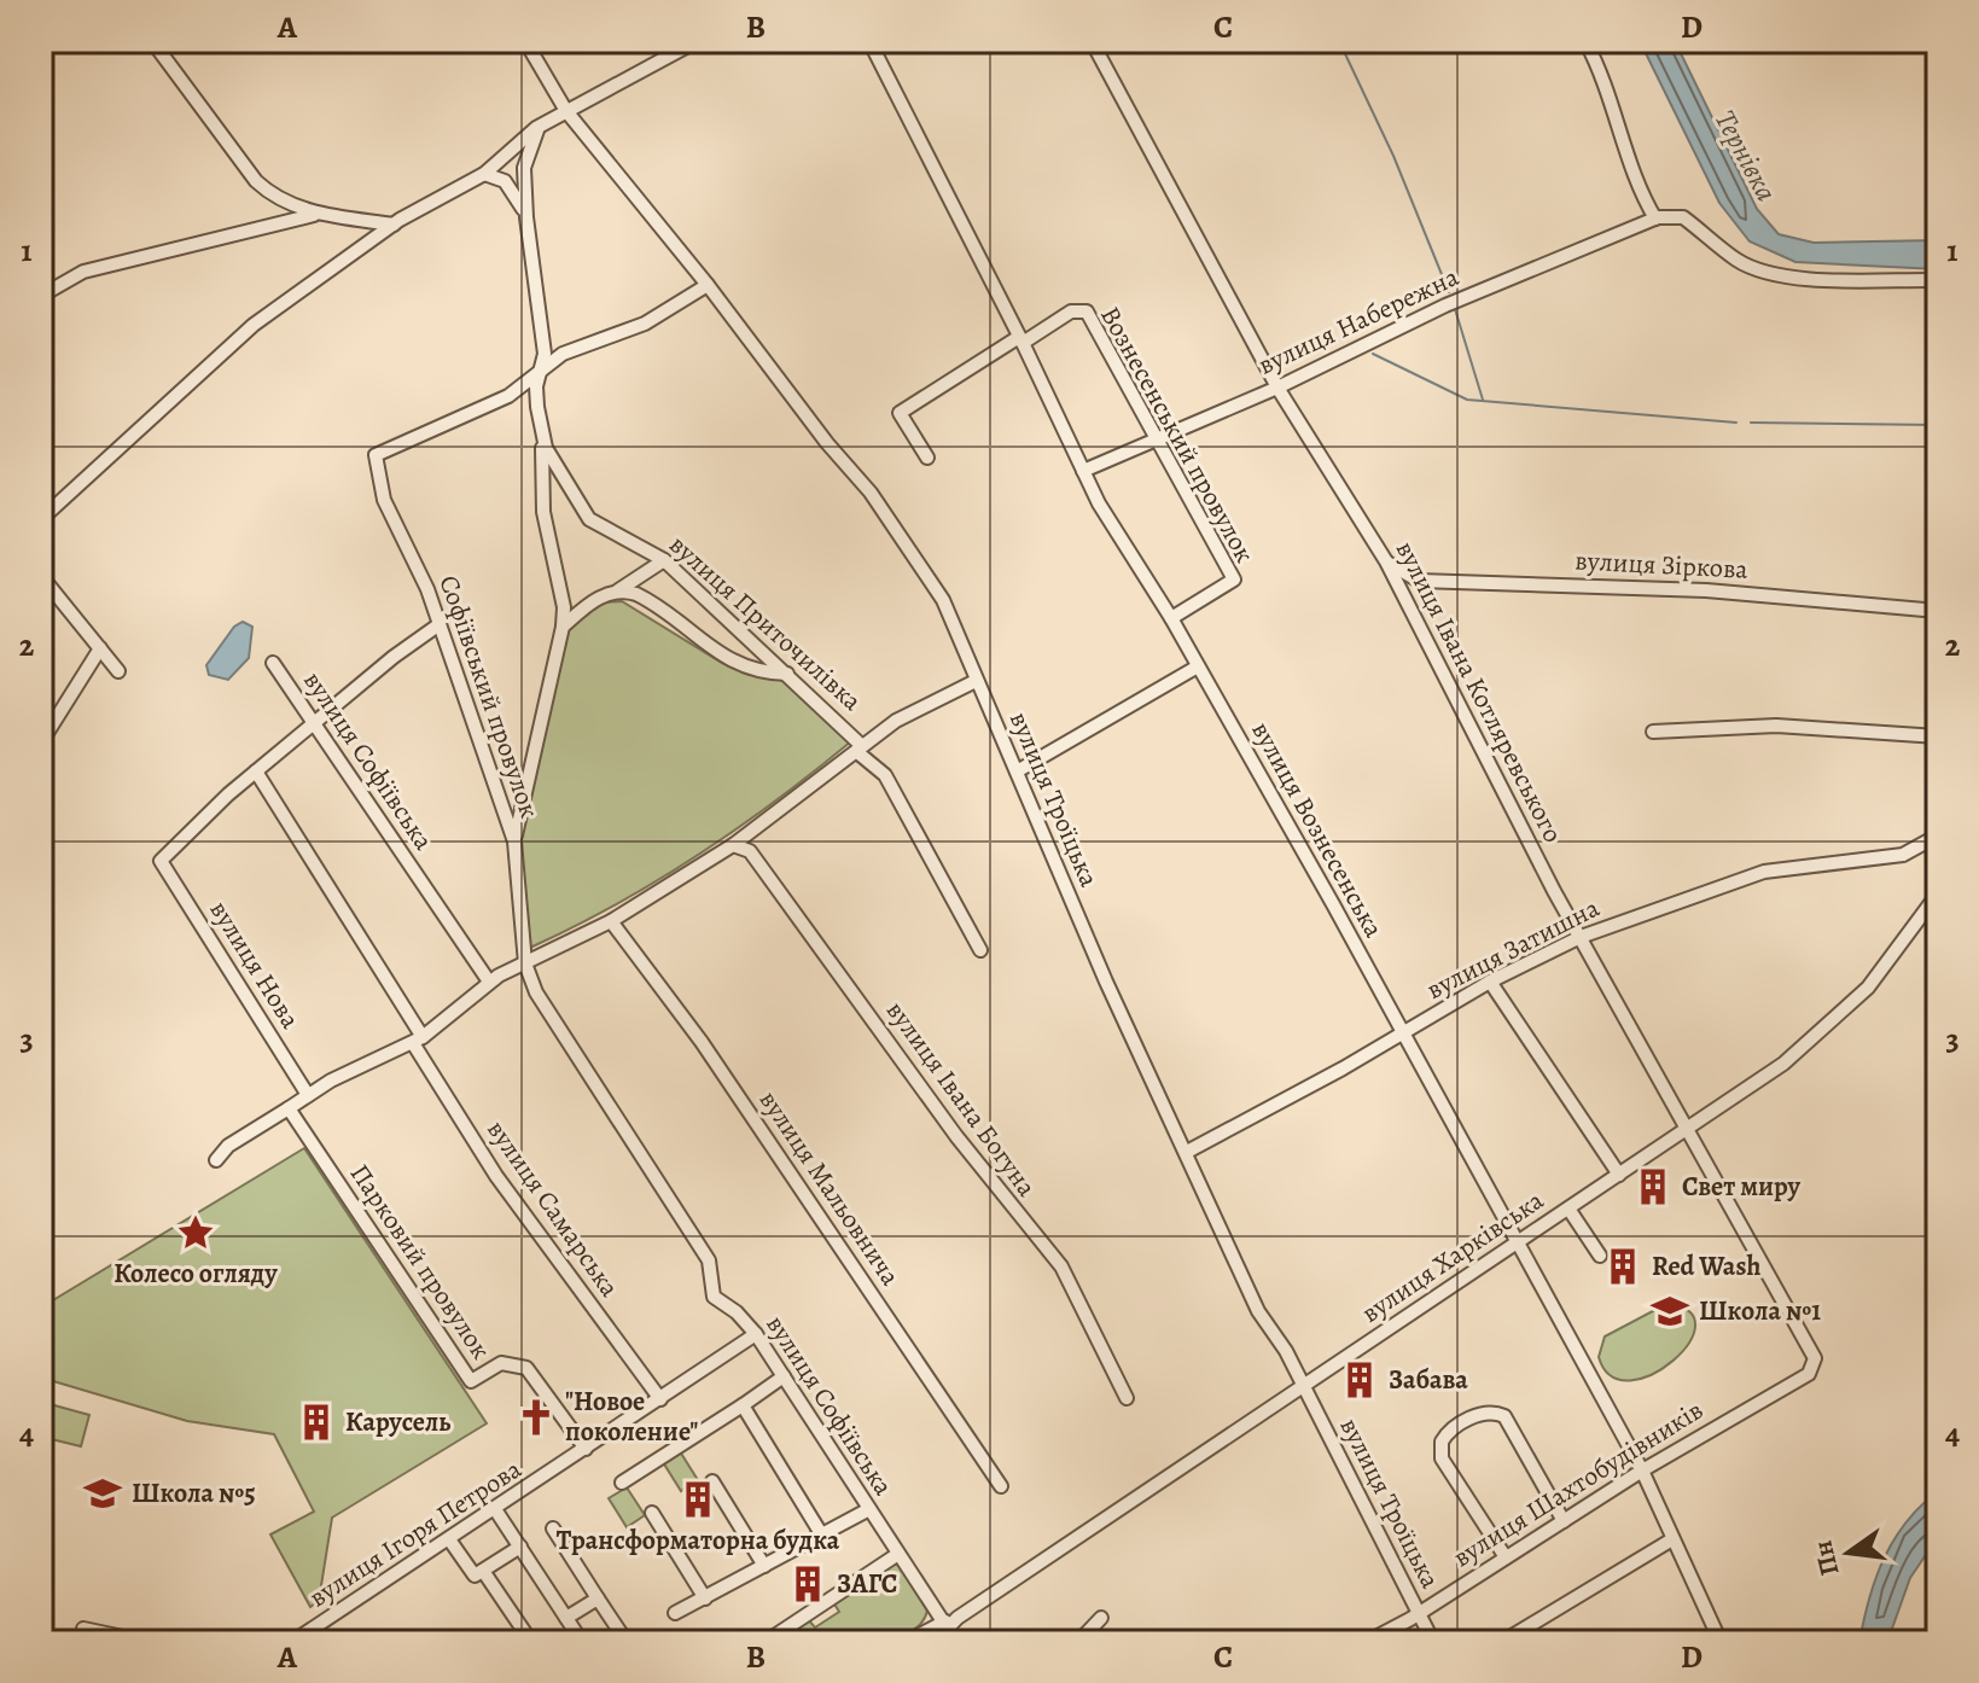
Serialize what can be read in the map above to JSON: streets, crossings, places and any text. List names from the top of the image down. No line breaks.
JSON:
{"streets":{"street":["вулиця Набережна","Вознесенський провулок","вулиця Зіркова","вулиця Приточилівка","вулиця Івана Котляревського","Софіївський провулок","вулиця Софіївська","вулиця Троїцька","вулиця Вознесенська","вулиця Затишна","вулиця Нова","вулиця Івана Богуна","вулиця Мальовнича","вулиця Самарська","вулиця Харківська","Парковий провулок","вулиця Шахтобудівників","вулиця Ігоря Петрова"]},"crossings":[["вулиця Набережна","Вознесенський провулок"],["вулиця Набережна","вулиця Івана Котляревського"],["вулиця Набережна","вулиця Вознесенська"],["Вознесенський провулок","вулиця Вознесенська"],["вулиця Зіркова","вулиця Івана Котляревського"],["вулиця Приточилівка","Софіївський провулок"],["вулиця Івана Котляревського","вулиця Затишна"],["вулиця Івана Котляревського","вулиця Харківська"],["вулиця Івана Котляревського","вулиця Шахтобудівників"],["Софіївський провулок","вулиця Софіївська"],["вулиця Софіївська","вулиця Харківська"],["вулиця Софіївська","вулиця Ігоря Петрова"],["вулиця Троїцька","вулиця Затишна"],["вулиця Троїцька","вулиця Харківська"],["вулиця Троїцька","вулиця Шахтобудівників"],["вулиця Вознесенська","вулиця Затишна"],["вулиця Вознесенська","вулиця Харківська"],["вулиця Вознесенська","вулиця Шахтобудівників"],["вулиця Нова","вулиця Самарська"],["вулиця Самарська","вулиця Ігоря Петрова"],["Парковий провулок","вулиця Ігоря Петрова"]],"water":["Тернівка"],"places":{"building":["Свет миру","Red Wash","Забава","Карусель","Трансформаторна будка","ЗАГС"],"place":["Колесо огляду"],"school or university":["Школа №1","Школа №5"],"church":["\"Новое поколение\""]},"north":"left","grid":{"columns":["A","B","C","D"],"rows":["1","2","3","4"]}}
